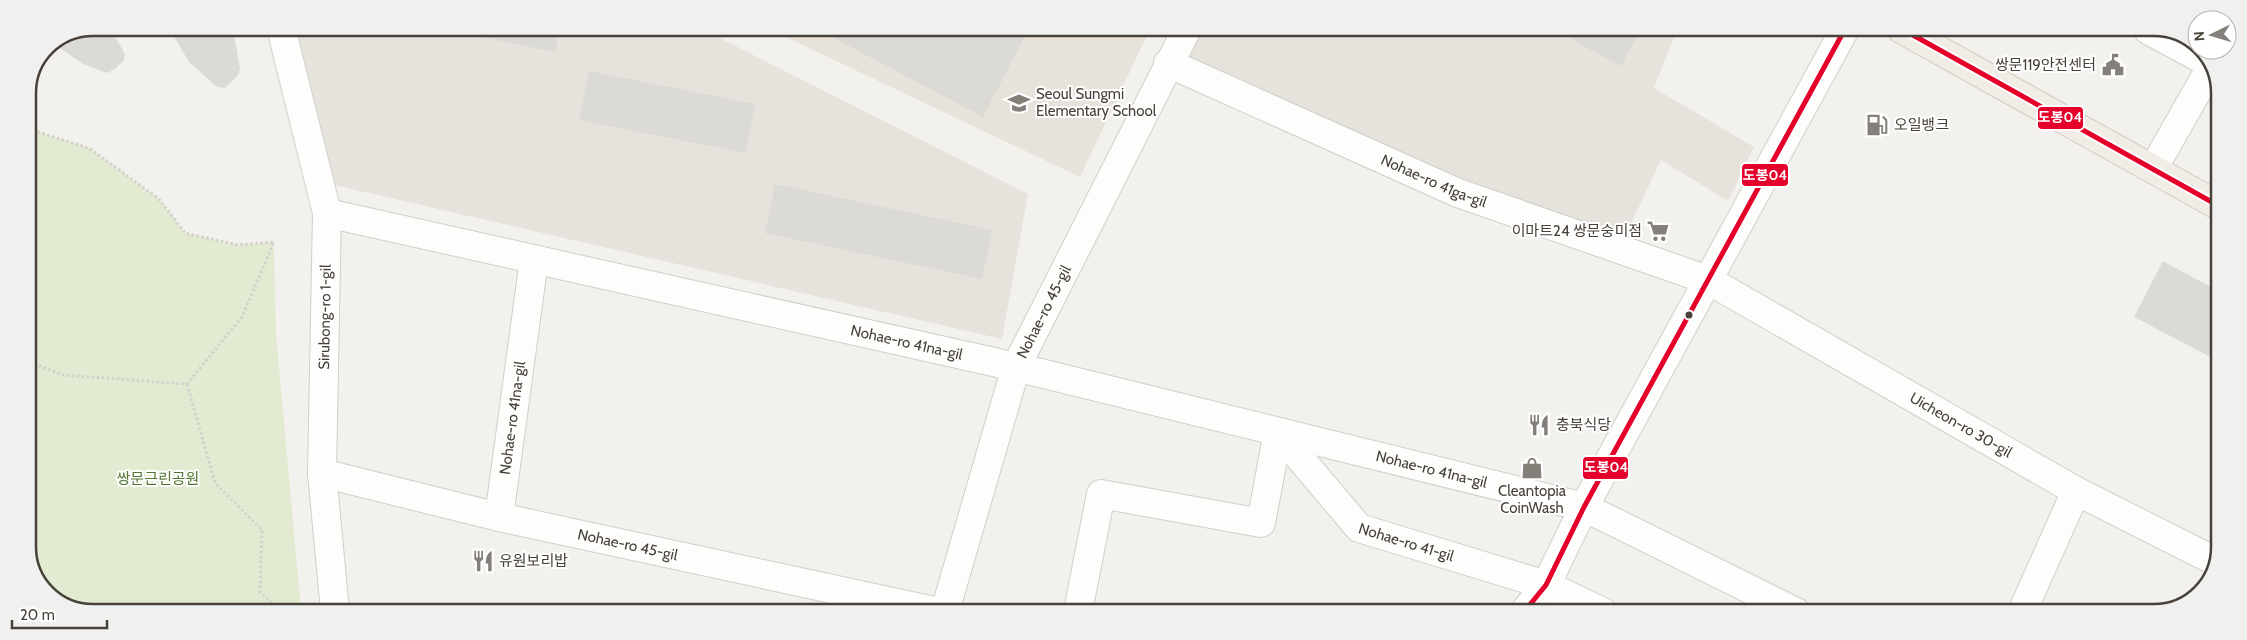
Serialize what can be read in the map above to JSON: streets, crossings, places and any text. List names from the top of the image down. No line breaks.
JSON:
{"streets":{"street":["Nohae-ro 41ga-gil","Nohae-ro 45-gil","Sirubong-ro 1-gil","Nohae-ro 41na-gil","Uicheon-ro 30-gil","Nohae-ro 41-gil"]},"crossings":[["Nohae-ro 41ga-gil","Nohae-ro 45-gil"],["Nohae-ro 41ga-gil","Uicheon-ro 30-gil"],["Nohae-ro 45-gil","Sirubong-ro 1-gil"],["Nohae-ro 45-gil","Nohae-ro 41na-gil"],["Sirubong-ro 1-gil","Nohae-ro 41na-gil"],["Nohae-ro 41na-gil","Nohae-ro 41-gil"]],"parks":["쌍문근린공원"],"places":{"public building":["쌍문119안전센터"],"school or university":["Seoul Sungmi Elementary School"],"fuel station":["오일뱅크"],"supermarket":["이마트24 쌍문숭미점"],"restaurant":["충북식당","유원보리밥"],"shop":["Cleantopia CoinWash"]},"lines":["transit line 도봉04"],"scale_bar":"20 m","north":"left"}
